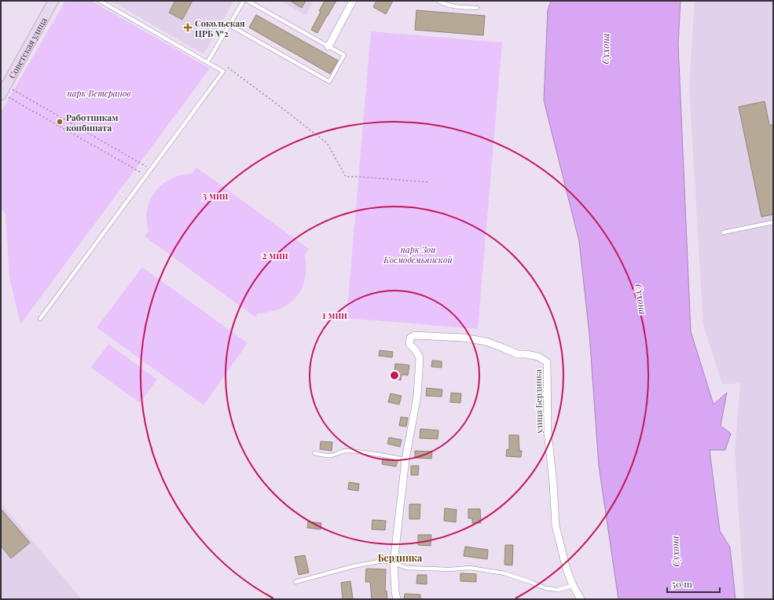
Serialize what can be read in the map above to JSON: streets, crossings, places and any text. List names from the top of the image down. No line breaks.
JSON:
{"streets":{"main road":["Советская улица"],"street":["улица Бердинка"]},"districts":["Бердинка"],"water":["Сухона"],"parks":["парк Ветеранов","парк Зои Космодемьянской"],"places":{"health":["Сокольская ЦРБ №2"],"other":["Работникам конбината"]},"scale_bar":"50 m","rings":["3 мин","2 мин","1 мин"]}
